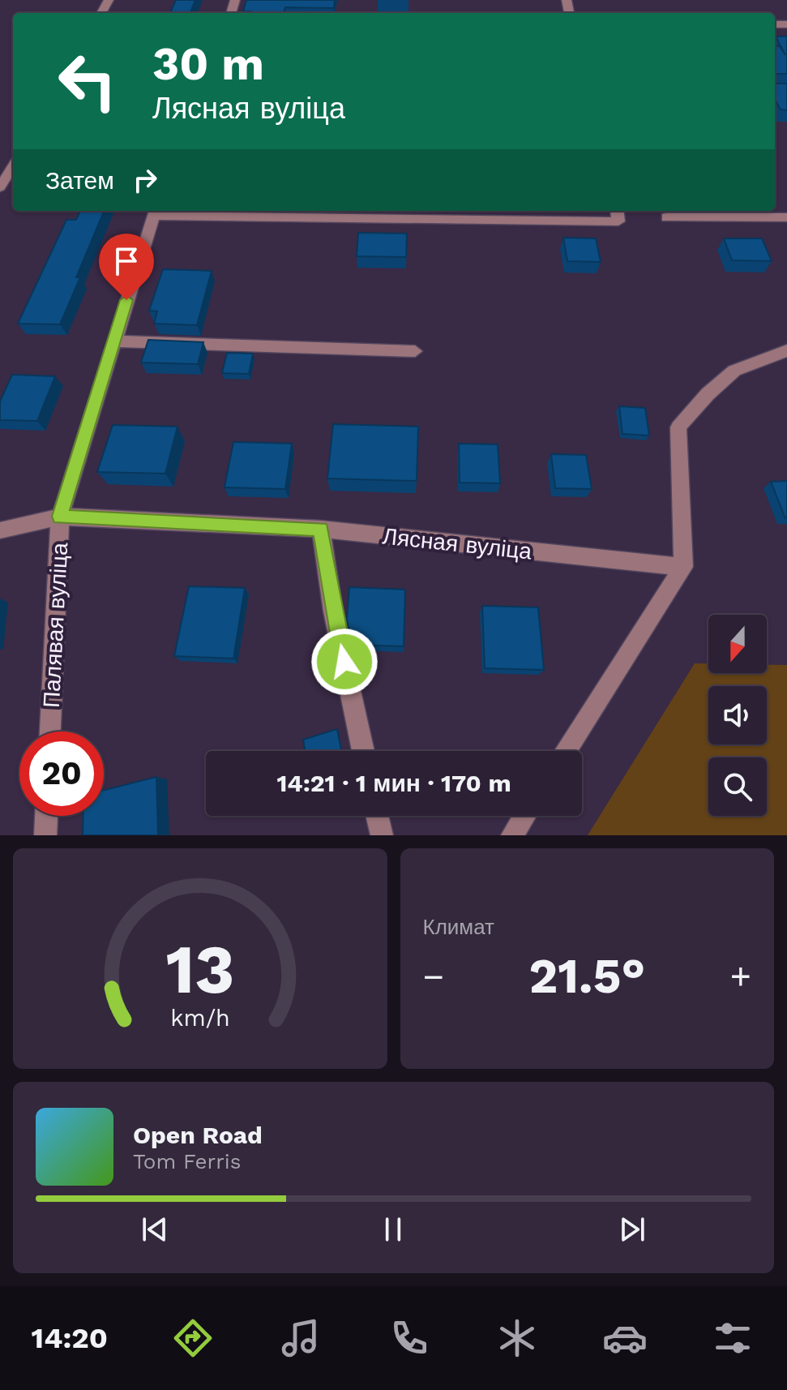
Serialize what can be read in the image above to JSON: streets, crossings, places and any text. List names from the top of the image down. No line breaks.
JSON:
{"streets":{"street":["Лясная вуліца","Палявая вуліца"]},"crossings":[["Лясная вуліца","Палявая вуліца"]],"north":"bottom","page":{"turn":["30 m","Лясная вуліца"],"then":"Затем","limit":"20","trip":"14:21 · 1 мин · 170 m","tile":"Климат","heat":["−","21.5°","+"],"song":["Open Road","Tom Ferris"],"tabs":"14:20","gauge":["13","km/h"]}}
